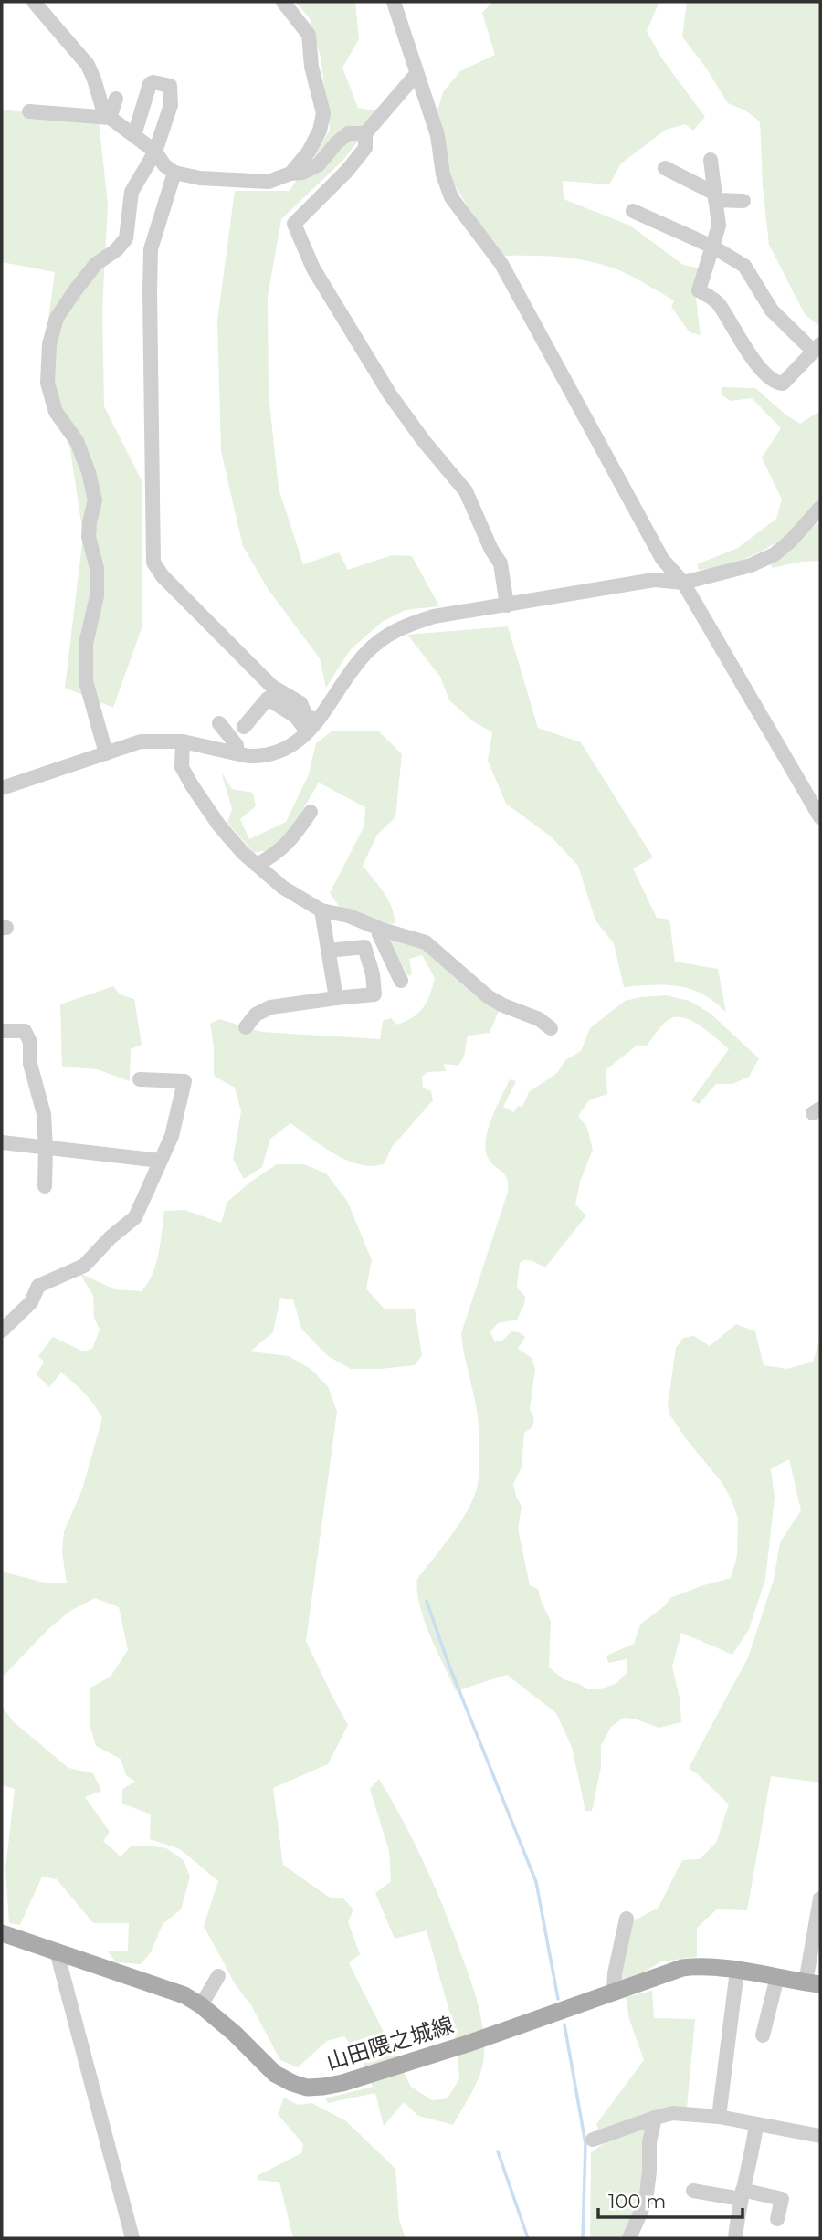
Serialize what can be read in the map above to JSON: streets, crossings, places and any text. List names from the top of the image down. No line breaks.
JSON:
{"streets":{"main road":["山田隈之城線"]},"scale_bar":"100 m"}
